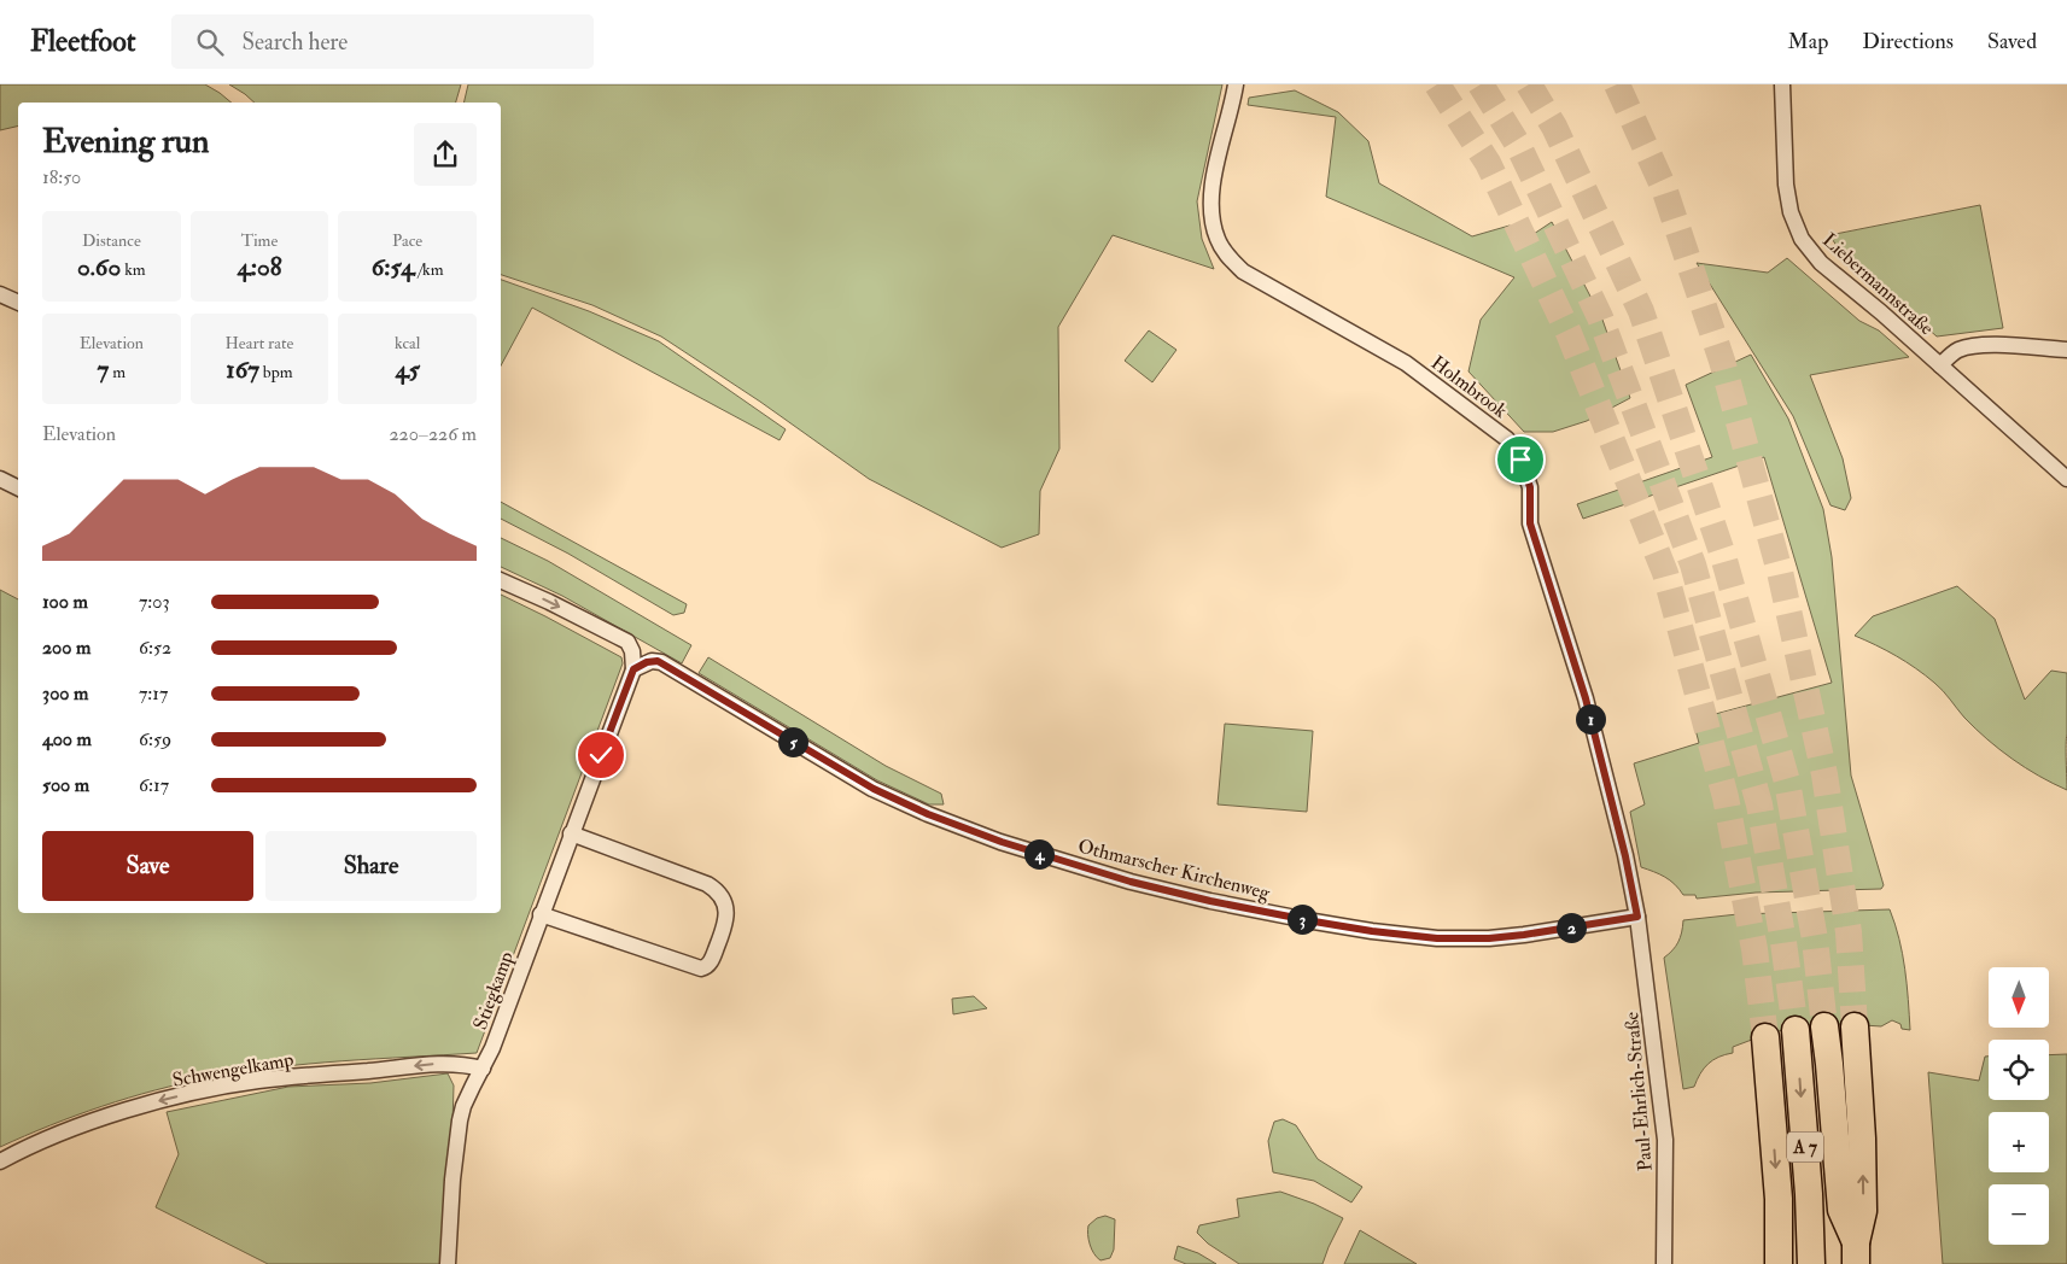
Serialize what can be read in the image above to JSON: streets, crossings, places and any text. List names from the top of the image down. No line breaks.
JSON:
{"streets":{"highway":["A 7"],"street":["Liebermannstraße","Holmbrook","Othmarscher Kirchenweg","Stiegkamp","Schwengelkamp","Paul-Ehrlich-Straße"]},"crossings":[["Holmbrook","Othmarscher Kirchenweg"],["Holmbrook","Paul-Ehrlich-Straße"],["Othmarscher Kirchenweg","Stiegkamp"],["Othmarscher Kirchenweg","Paul-Ehrlich-Straße"],["Stiegkamp","Schwengelkamp"]],"one_way":["Schwengelkamp"],"north":"bottom","page":{"header":"Fleetfoot","search":"Search here","nav":["Map","Directions","Saved"],"heading":["Evening run","18:50"],"stats":[["Distance","0.60 km"],["Time","4:08"],["Pace","6:54 /km"],["Elevation","7 m"],["Heart rate","167 bpm"],["kcal","45"]],"chart":["Elevation","220–226 m"],"list":[{"name":"100 m","note":"7:03"},{"name":"200 m","note":"6:52"},{"name":"300 m","note":"7:17"},{"name":"400 m","note":"6:59"},{"name":"500 m","note":"6:17"}],"pins":["1","5","4","3","2"],"buttons":["Save","Share"],"map_buttons":["+","−"]}}
